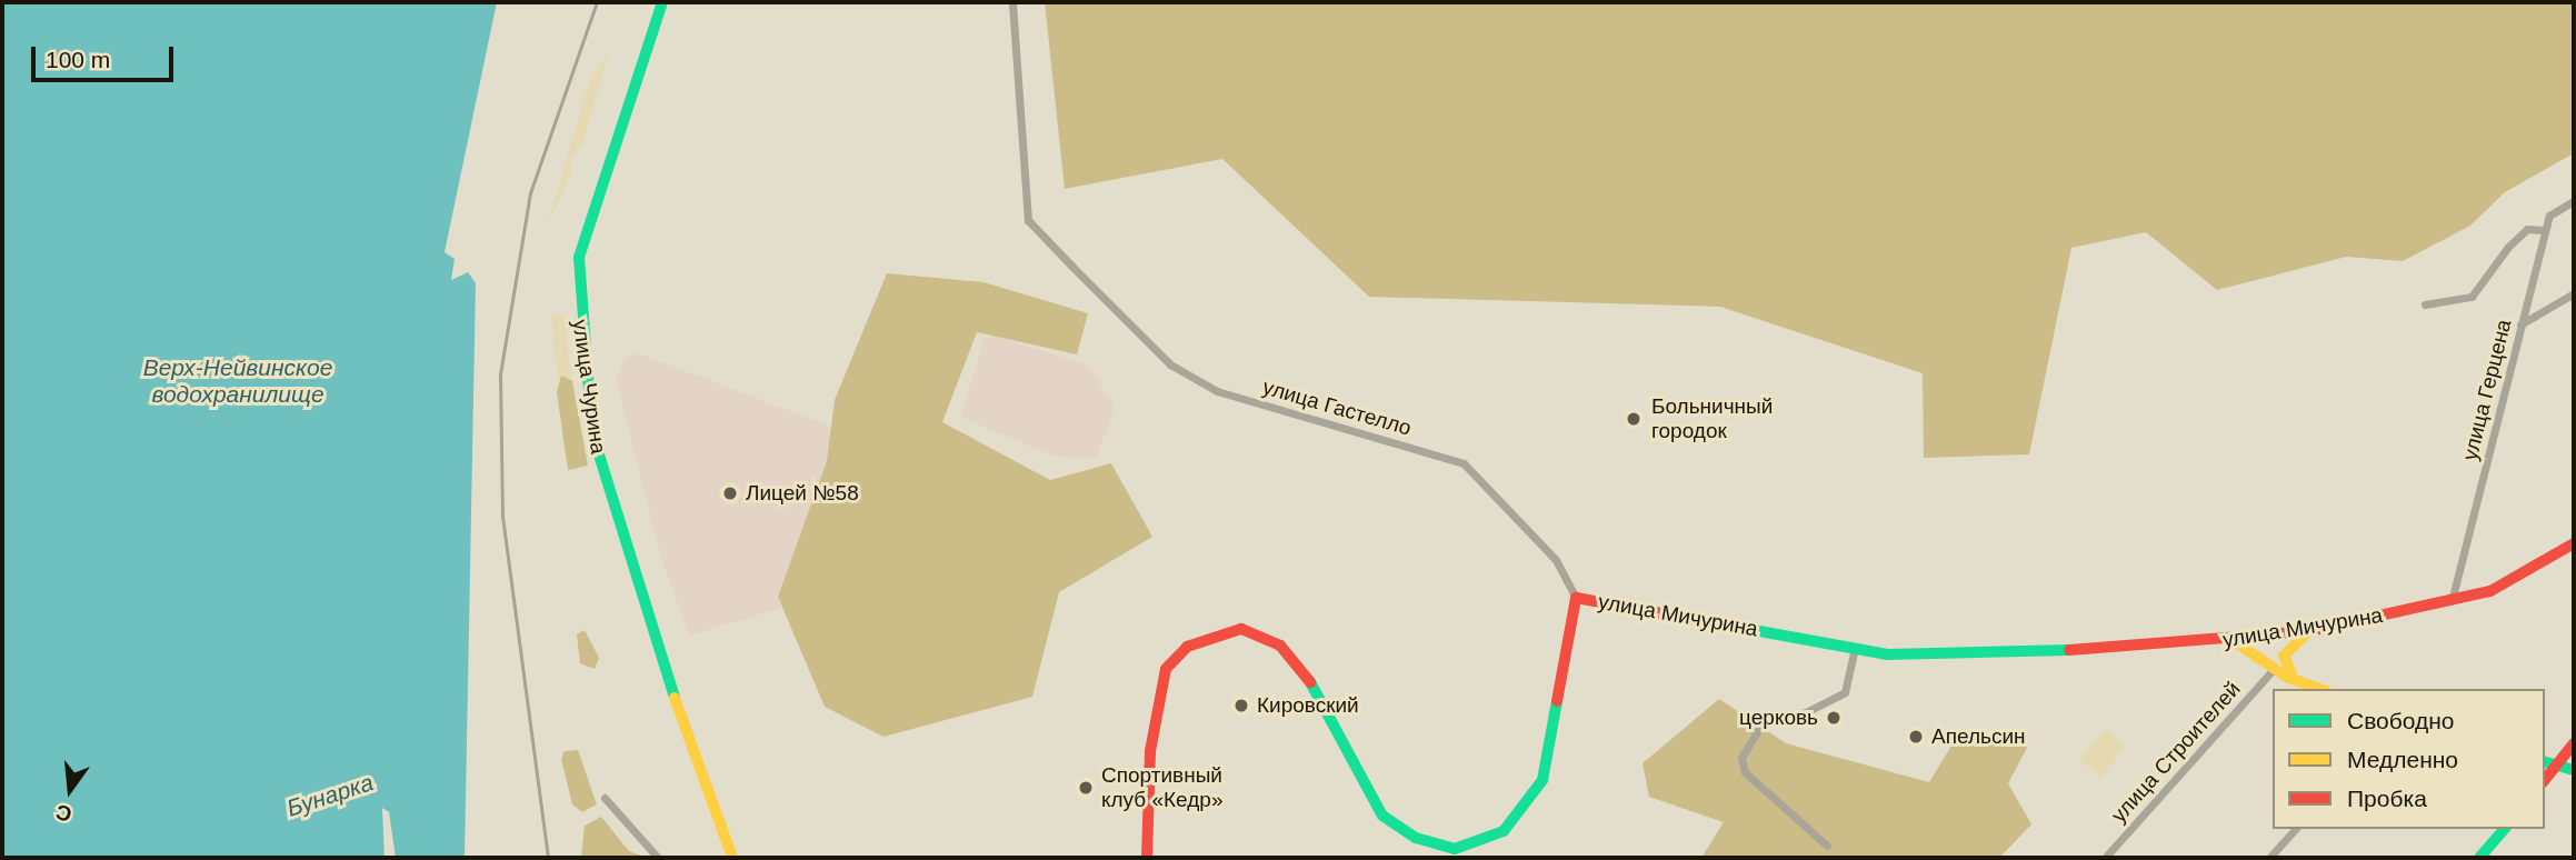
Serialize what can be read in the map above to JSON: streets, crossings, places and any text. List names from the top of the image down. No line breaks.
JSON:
{"streets":{"street":["улица Чурина","улица Герцена","улица Гастелло","улица Мичурина","улица Строителей"]},"crossings":[["улица Герцена","улица Мичурина"],["улица Гастелло","улица Мичурина"]],"water":["Верх-Нейвинское водохранилище","Бунарка"],"places":["Больничный городок","Лицей №58","Кировский","церковь","Апельсин","Спортивный клуб «Кедр»"],"legend":["Свободно","Медленно","Пробка"],"scale_bar":"100 m","north":"bottom"}
